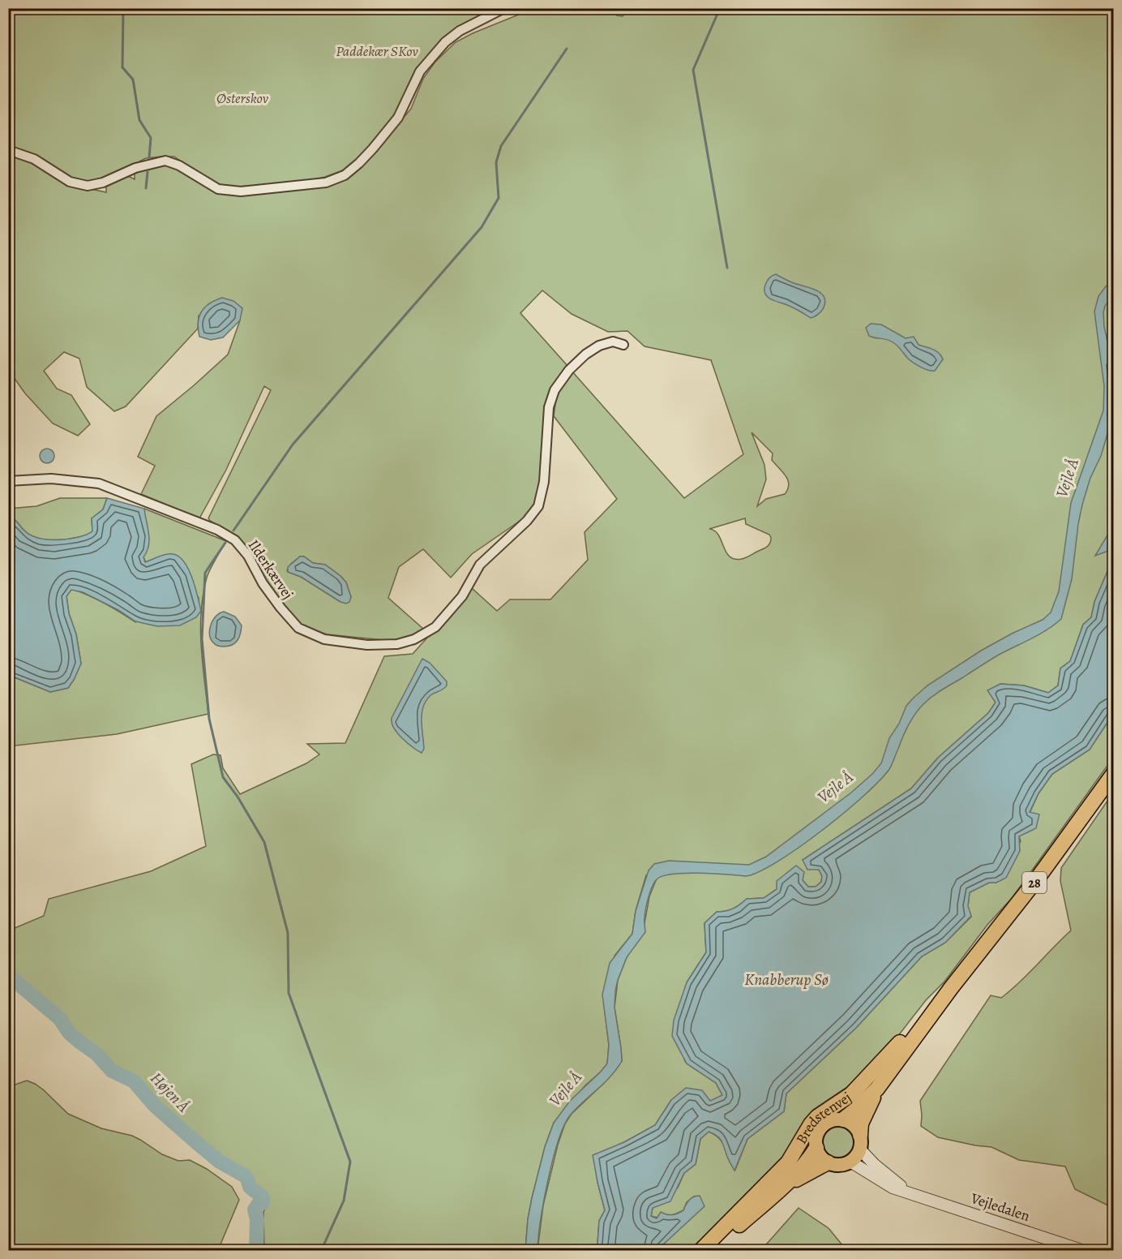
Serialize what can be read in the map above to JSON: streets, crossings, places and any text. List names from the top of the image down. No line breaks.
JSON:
{"streets":{"highway":["28","Bredstenvej"],"street":["Ilderkærvej","Vejledalen"]},"crossings":[["28","Bredstenvej"],["28","Vejledalen"],["Bredstenvej","Vejledalen"]],"water":["Vejle Å","Knabberup Sø","Højen Å"],"parks":["Paddekær SKov","Østerskov"]}
